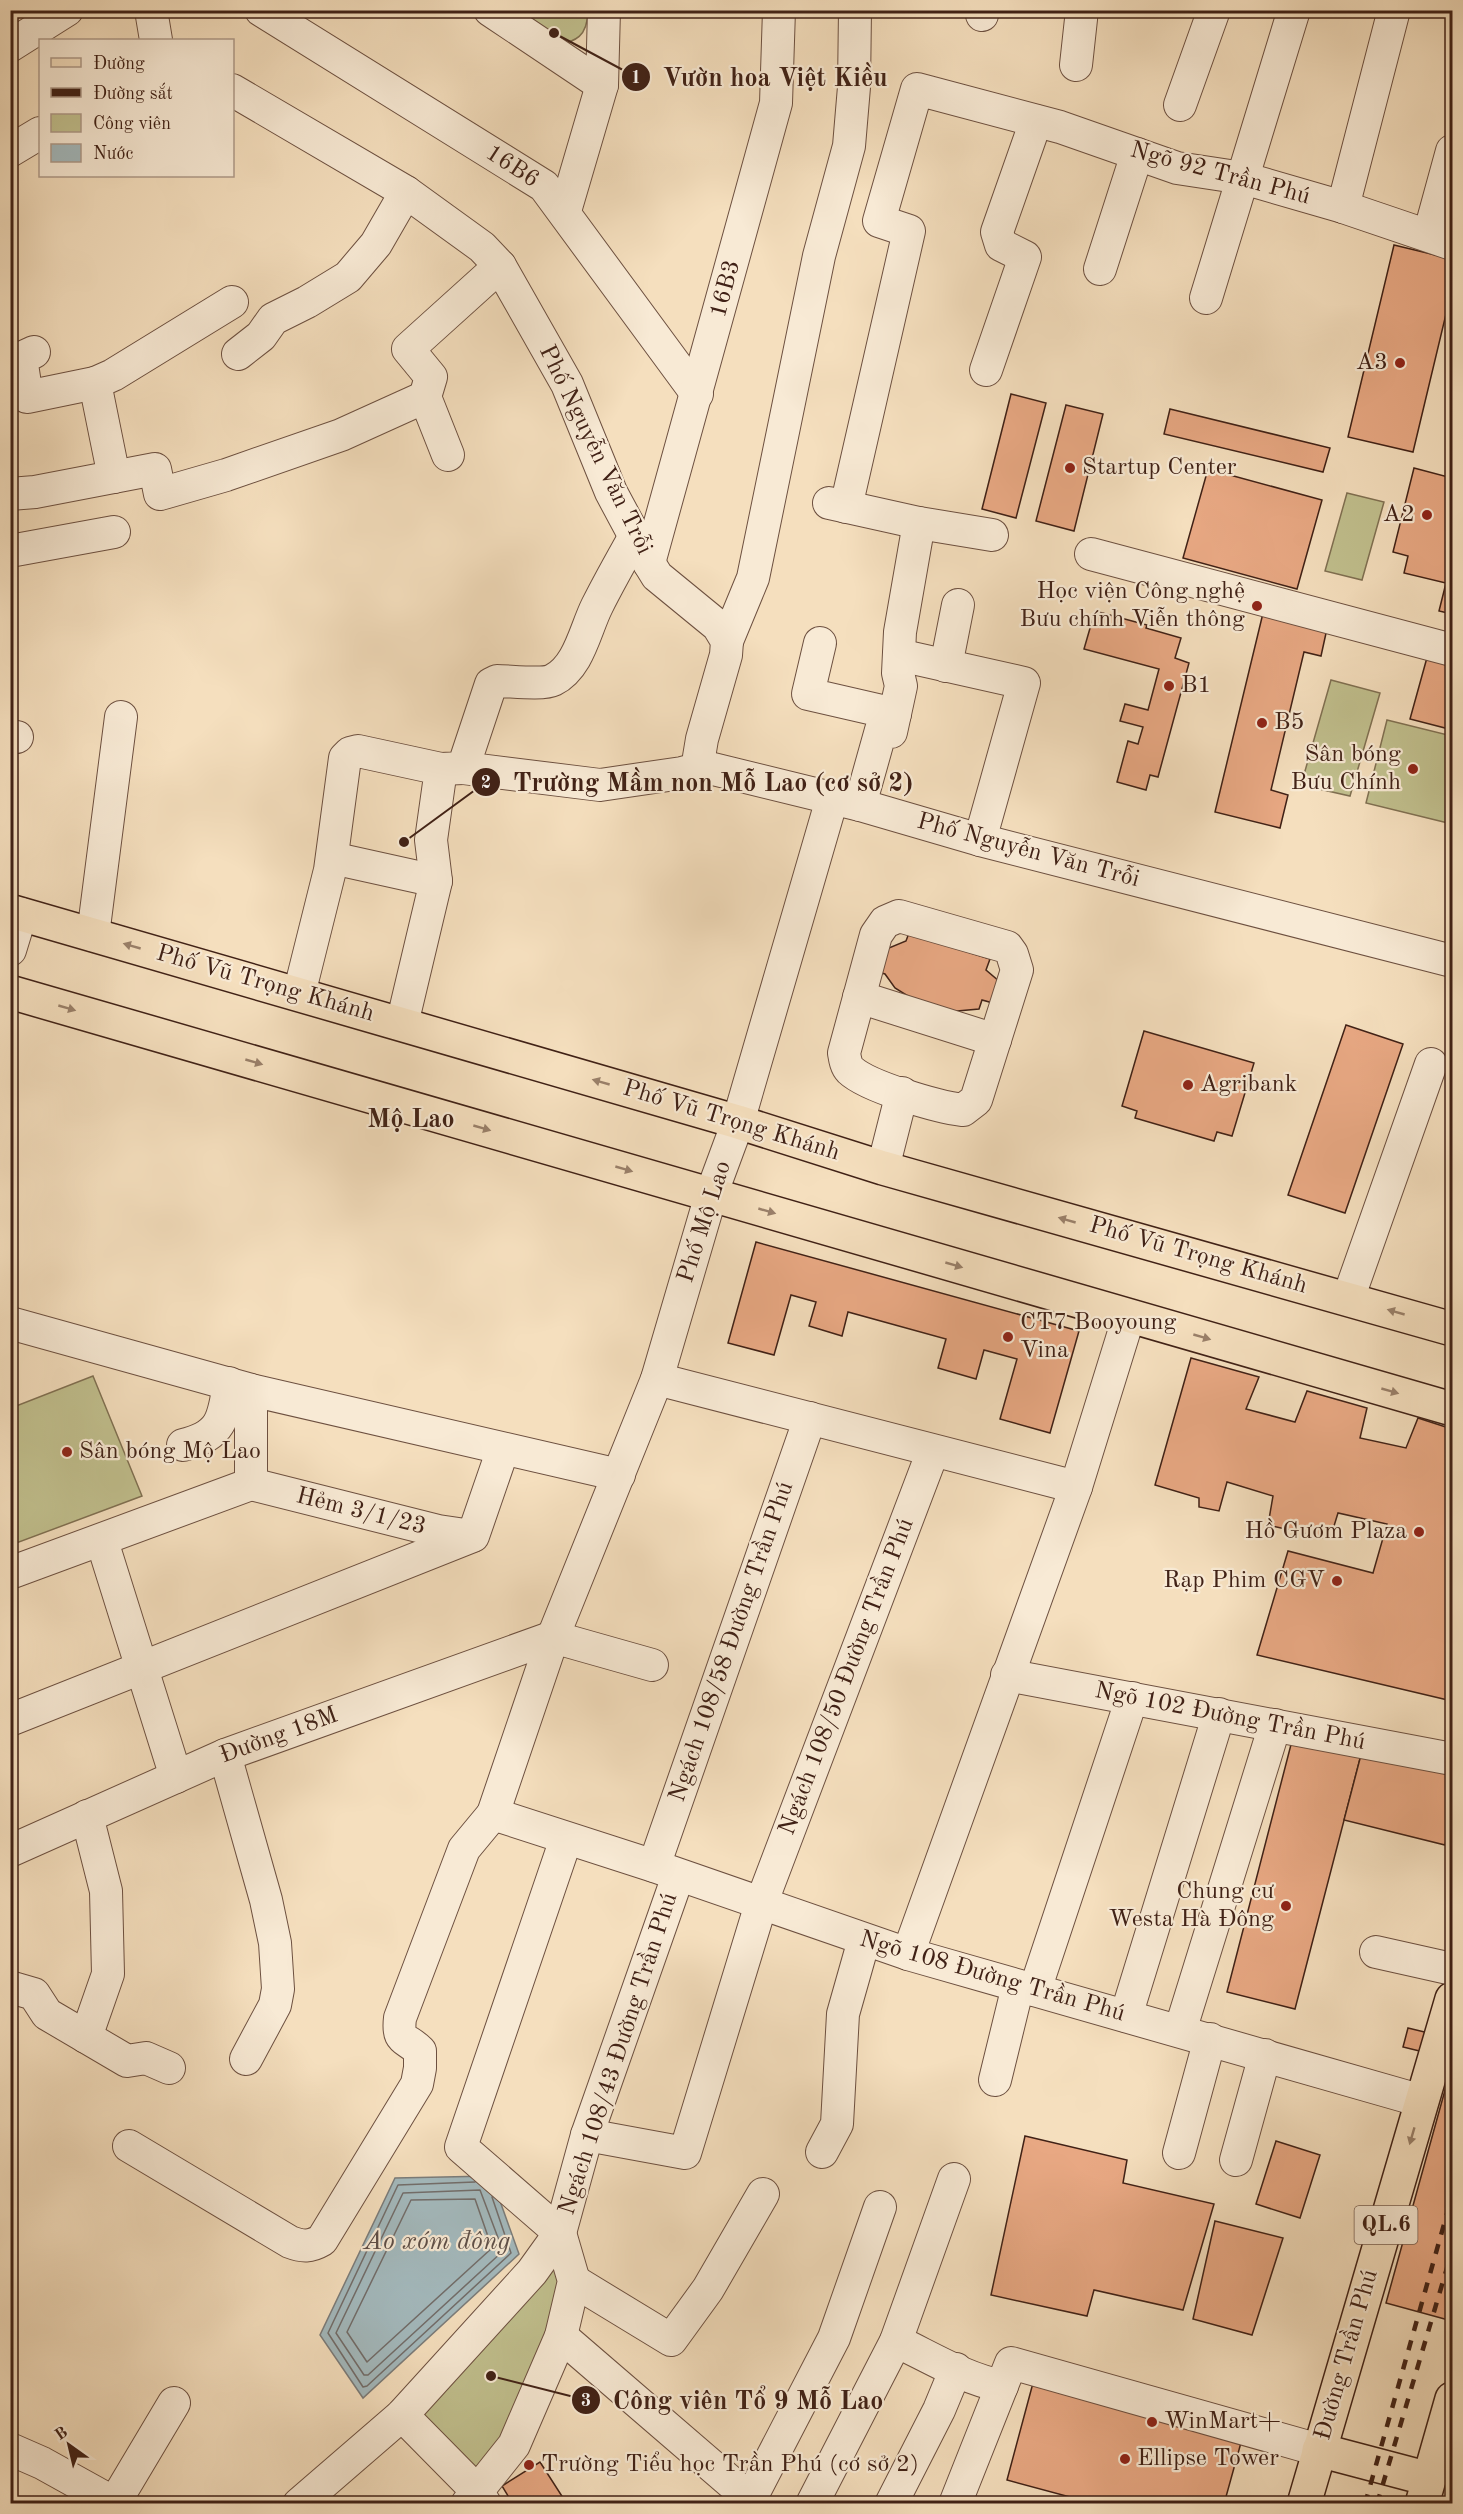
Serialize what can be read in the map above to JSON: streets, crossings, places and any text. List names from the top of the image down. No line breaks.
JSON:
{"streets":{"main road":["Phố Vũ Trọng Khánh","QL.6","Đường Trần Phú"],"street":["16B6","Ngõ 92 Trần Phú","16B3","Phố Nguyễn Văn Trỗi","Phố Mộ Lao","Hẻm 3/1/23","Ngách 108/58 Đường Trần Phú","Ngách 108/50 Đường Trần Phú","Ngõ 102 Đường Trần Phú","Đường 18M","Ngõ 108 Đường Trần Phú","Ngách 108/43 Đường Trần Phú"]},"crossings":[["16B6","16B3"],["16B3","Phố Nguyễn Văn Trỗi"],["Phố Nguyễn Văn Trỗi","Phố Mộ Lao"],["Phố Vũ Trọng Khánh","Phố Mộ Lao"],["Phố Mộ Lao","Đường 18M"],["Phố Mộ Lao","Ngõ 108 Đường Trần Phú"],["Ngách 108/58 Đường Trần Phú","Ngõ 108 Đường Trần Phú"],["Ngách 108/58 Đường Trần Phú","Ngách 108/43 Đường Trần Phú"],["Ngách 108/50 Đường Trần Phú","Ngõ 108 Đường Trần Phú"],["Ngách 108/50 Đường Trần Phú","Ngách 108/43 Đường Trần Phú"],["Ngõ 108 Đường Trần Phú","Ngách 108/43 Đường Trần Phú"],["Ngõ 108 Đường Trần Phú","Đường Trần Phú"]],"one_way":["Đường Trần Phú"],"districts":["Mộ Lao"],"water":["Ao xóm đông"],"places":["Vườn hoa Việt Kiều","A3","Startup Center","A2","Học viện Công nghệ Bưu chính Viễn thông","B1","B5","Sân bóng Bưu Chính","Trường Mầm non Mỗ Lao (cơ sở 2)","Agribank","CT7 Booyoung Vina","Sân bóng Mộ Lao","Hồ Gươm Plaza","Rạp Phim CGV","Chung cư Westa Hà Đông","Công viên Tổ 9 Mỗ Lao","WinMart+","Ellipse Tower","Trường Tiểu học Trần Phú (cơ sở 2)"],"legend":["Đường","Đường sắt","Công viên","Nước"],"north":"top left"}
